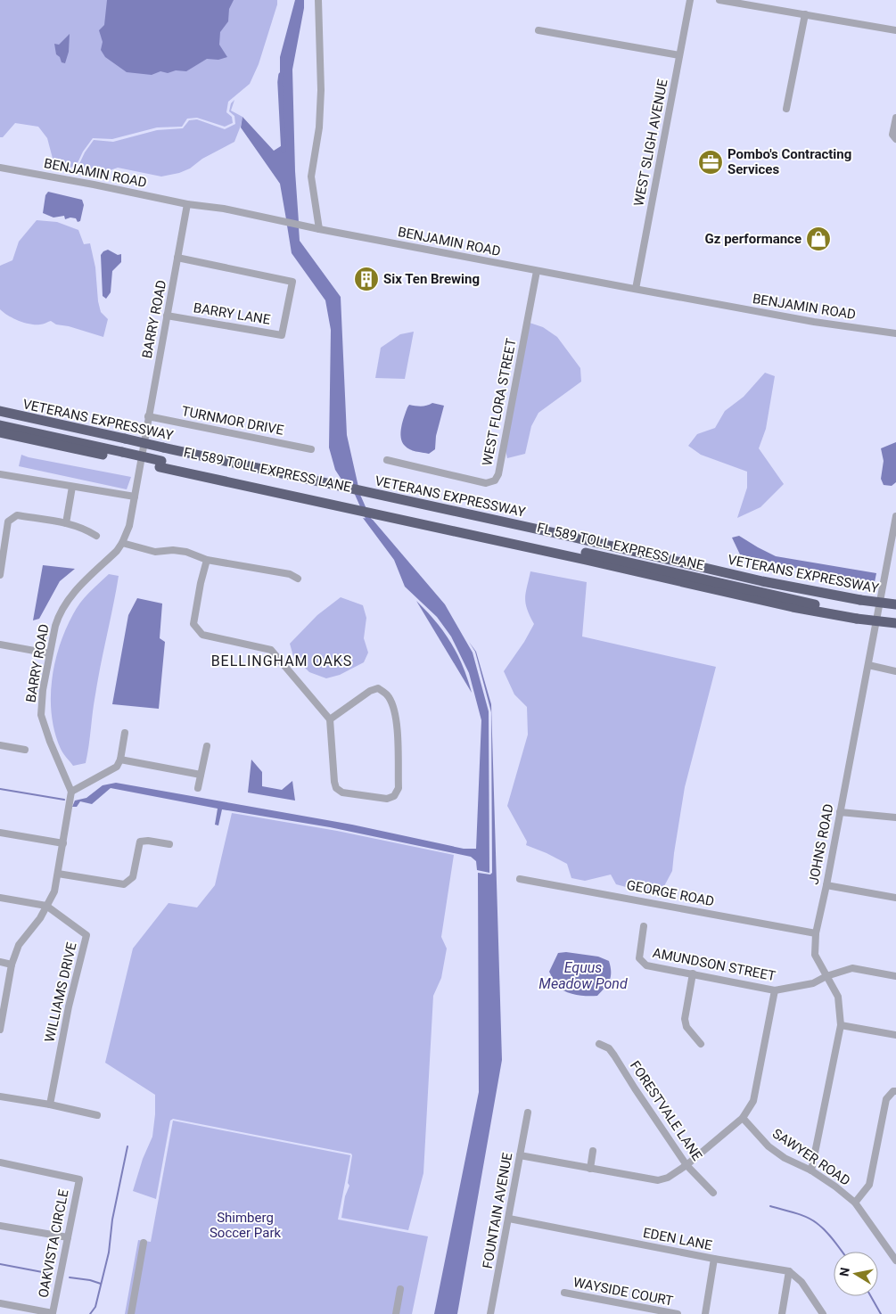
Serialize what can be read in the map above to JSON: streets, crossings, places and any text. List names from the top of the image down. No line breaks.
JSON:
{"streets":{"highway":["VETERANS EXPRESSWAY"],"street":["WEST SLIGH AVENUE","BENJAMIN ROAD","BARRY LANE","BARRY ROAD","WEST FLORA STREET","TURNMOR DRIVE","JOHNS ROAD","GEORGE ROAD","AMUNDSON STREET","WILLIAMS DRIVE","FORESTVALE LANE","SAWYER ROAD","FOUNTAIN AVENUE","EDEN LANE","OAKVISTA CIRCLE","WAYSIDE COURT"]},"crossings":[["WEST SLIGH AVENUE","BENJAMIN ROAD"],["BENJAMIN ROAD","BARRY ROAD"],["BENJAMIN ROAD","WEST FLORA STREET"],["BARRY LANE","BARRY ROAD"],["BARRY ROAD","TURNMOR DRIVE"],["JOHNS ROAD","GEORGE ROAD"],["JOHNS ROAD","AMUNDSON STREET"],["JOHNS ROAD","SAWYER ROAD"],["FOUNTAIN AVENUE","EDEN LANE"]],"districts":["BELLINGHAM OAKS"],"water":["Equus Meadow Pond"],"parks":["Shimberg Soccer Park"],"places":{"office":["Pombo's Contracting Services"],"shop":["Gz performance"],"building":["Six Ten Brewing"]},"north":"left"}
